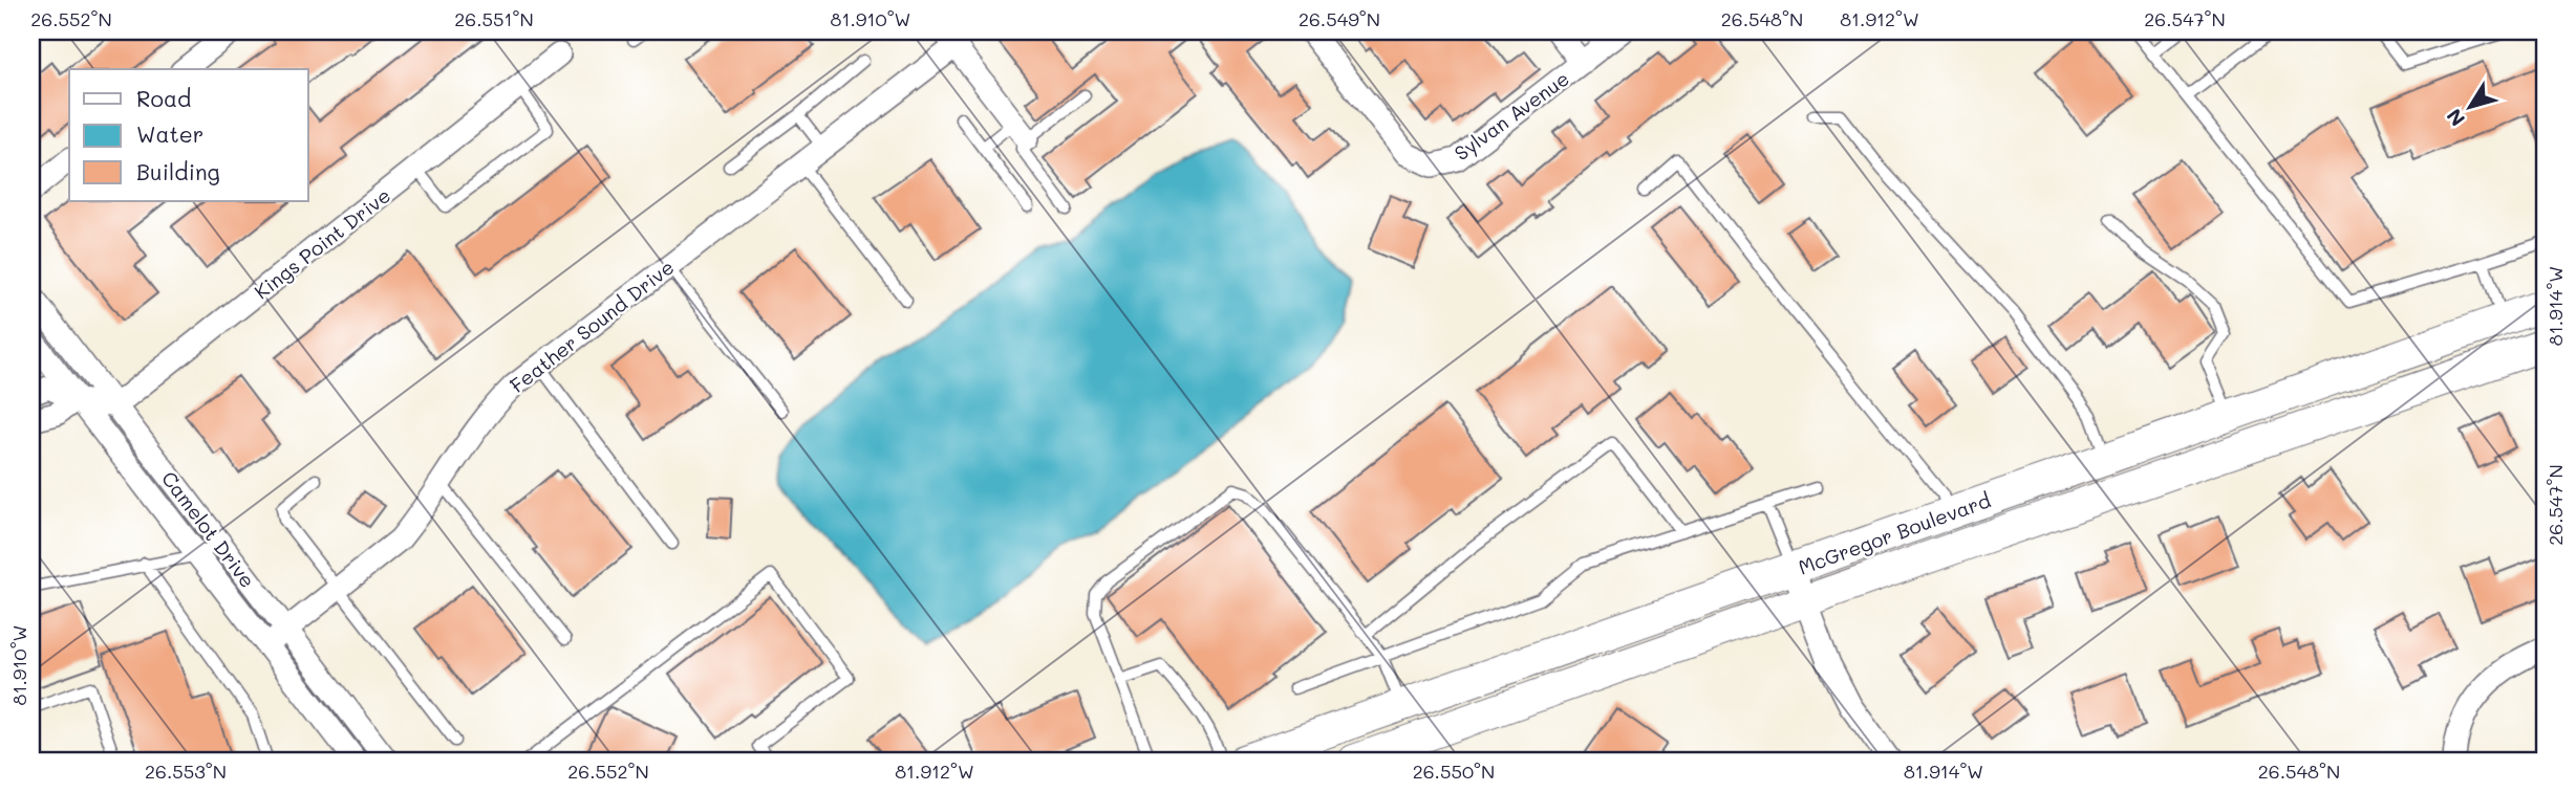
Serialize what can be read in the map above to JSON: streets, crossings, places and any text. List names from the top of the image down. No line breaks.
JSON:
{"streets":{"main road":["McGregor Boulevard"],"street":["Sylvan Avenue","Kings Point Drive","Feather Sound Drive","Camelot Drive"]},"crossings":[["Kings Point Drive","Camelot Drive"],["Feather Sound Drive","Camelot Drive"]],"legend":["Road","Water","Building"],"north":"bottom left","coordinates":["26.552°N","26.551°N","81.910°W","26.549°N","26.548°N","81.912°W","26.547°N","81.914°W","26.553°N","26.550°N"]}
